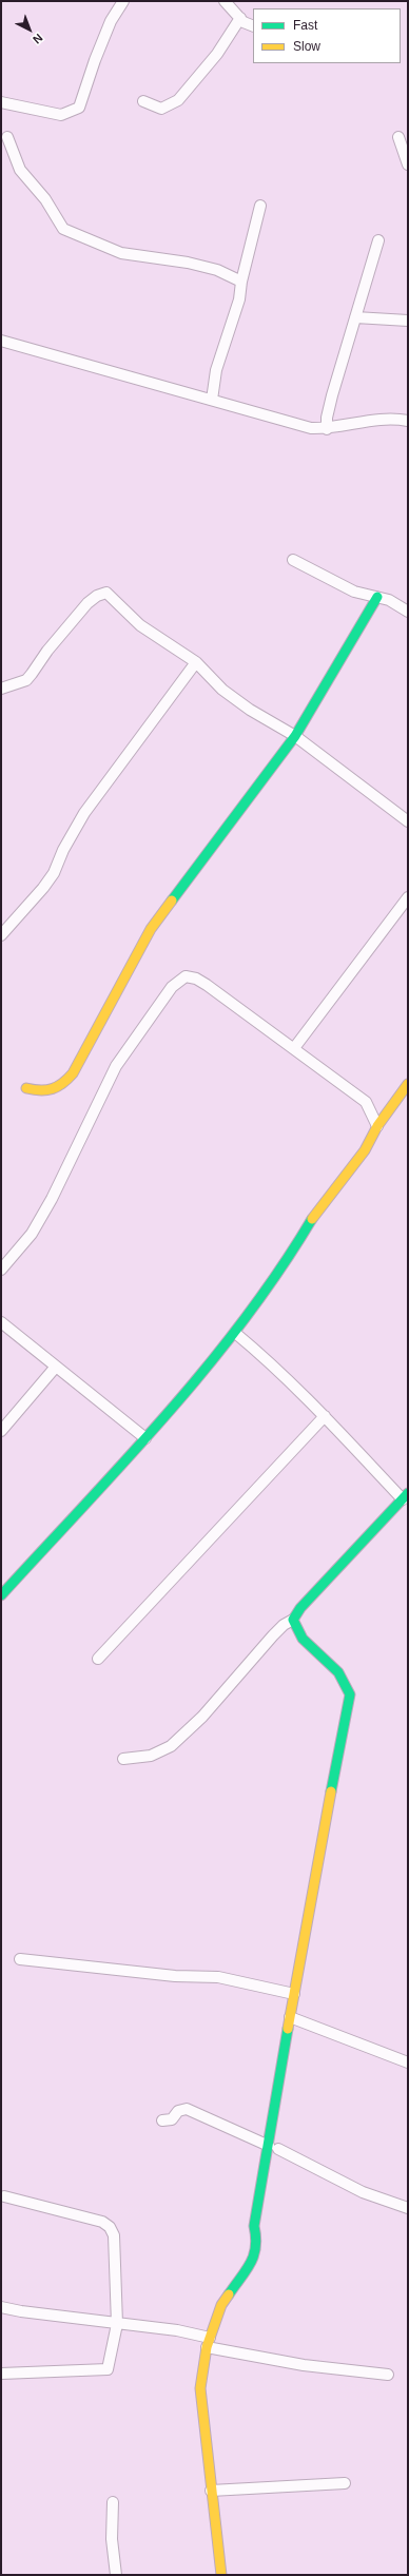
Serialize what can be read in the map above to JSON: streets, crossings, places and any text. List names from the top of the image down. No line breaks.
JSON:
{"legend":["Fast","Slow"],"north":"bottom right"}
